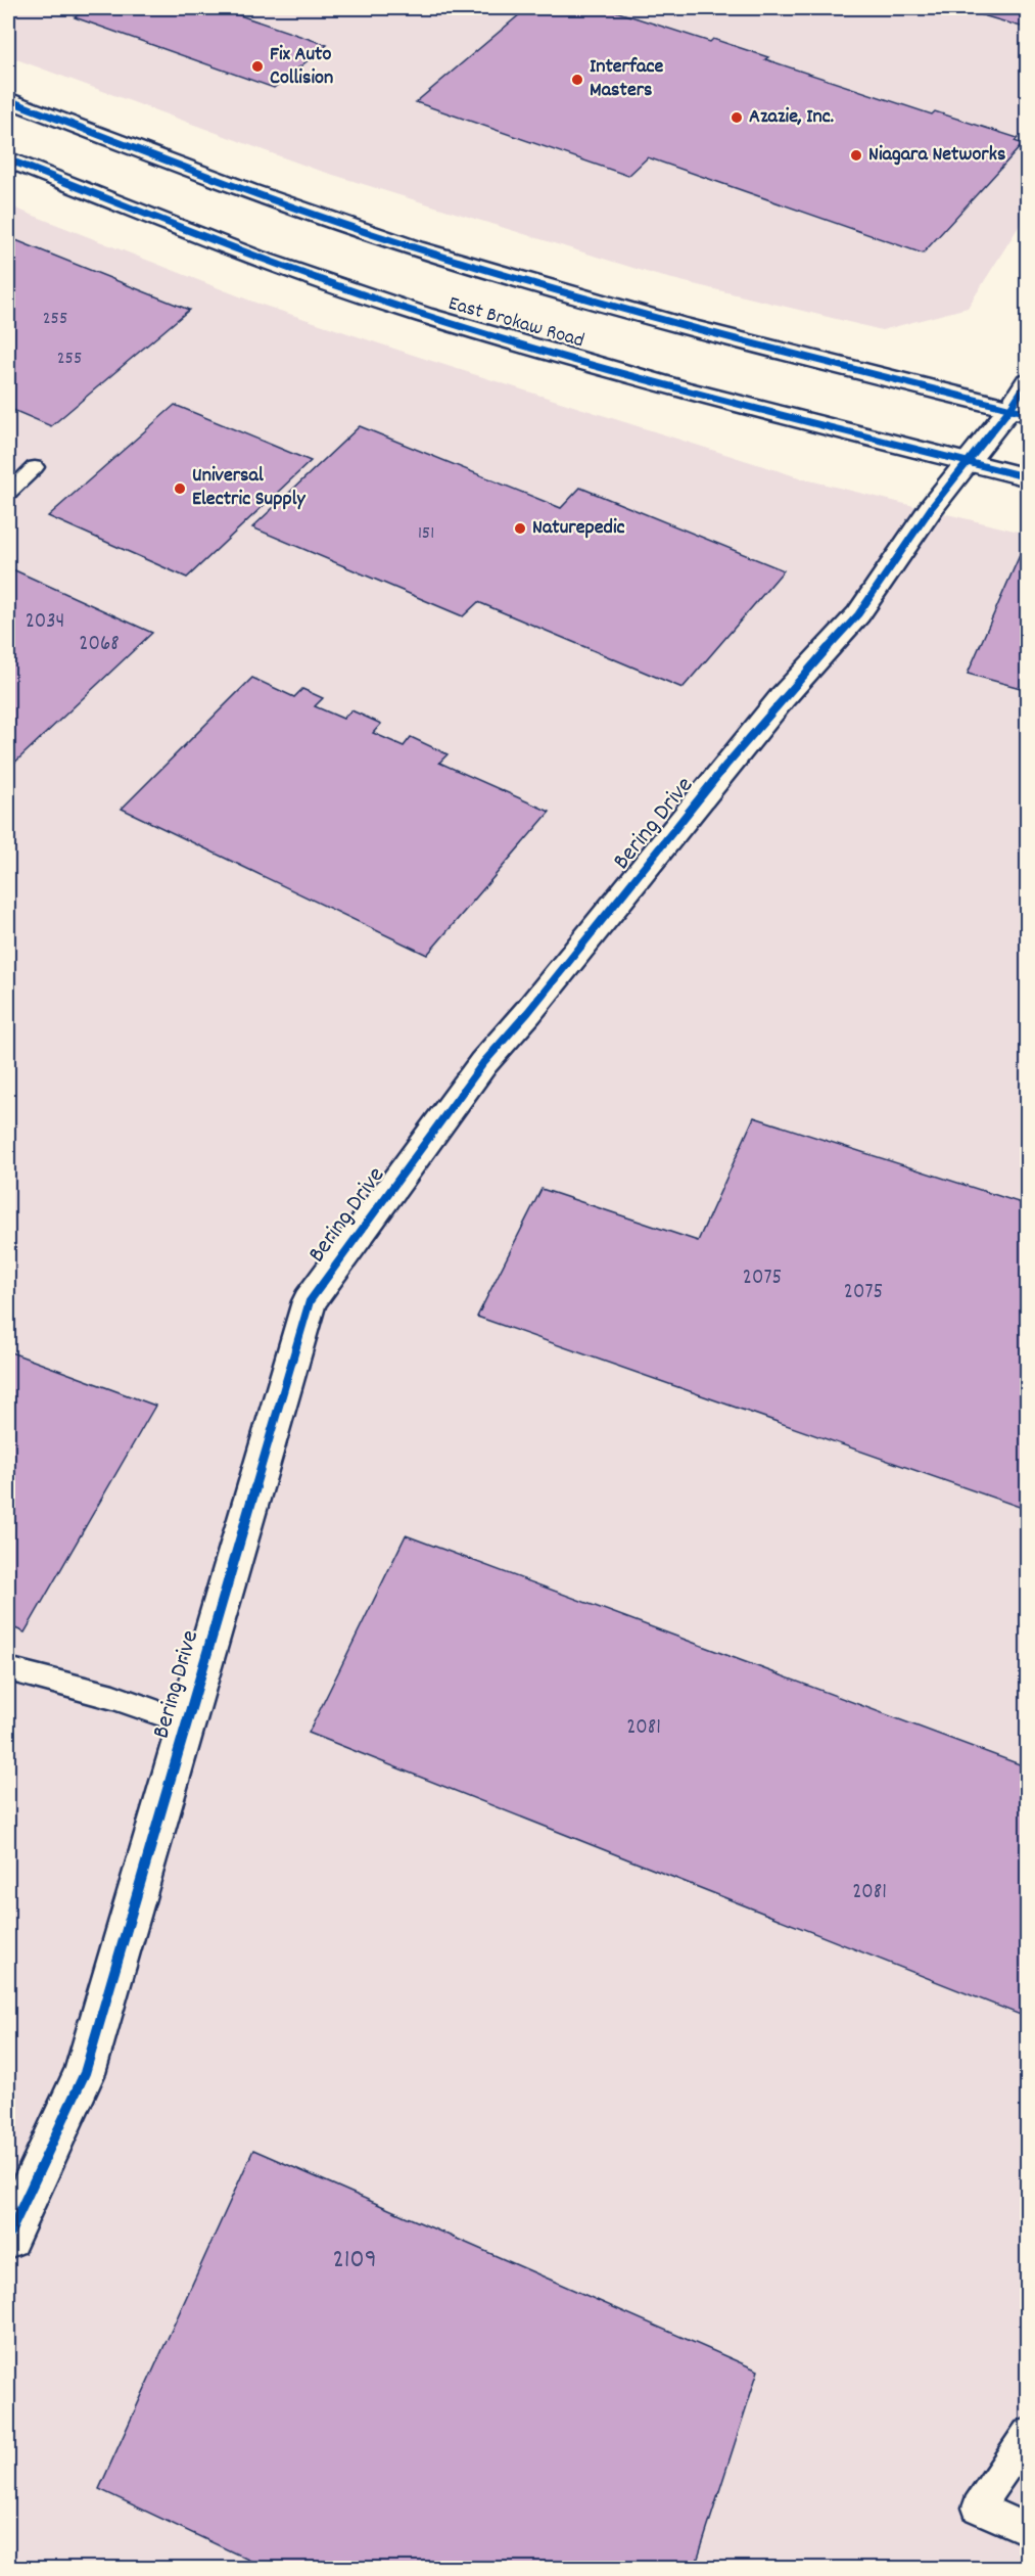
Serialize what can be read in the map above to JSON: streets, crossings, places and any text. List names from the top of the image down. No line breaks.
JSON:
{"streets":{"main road":["East Brokaw Road","Bering Drive"]},"crossings":[["East Brokaw Road","Bering Drive"]],"places":["Fix Auto Collision","Interface Masters","Azazie, Inc.","Niagara Networks","Universal Electric Supply","Naturepedic"],"house_numbers":["255","255","151","2034","2068","2075","2075","2081","2081","2109"]}
